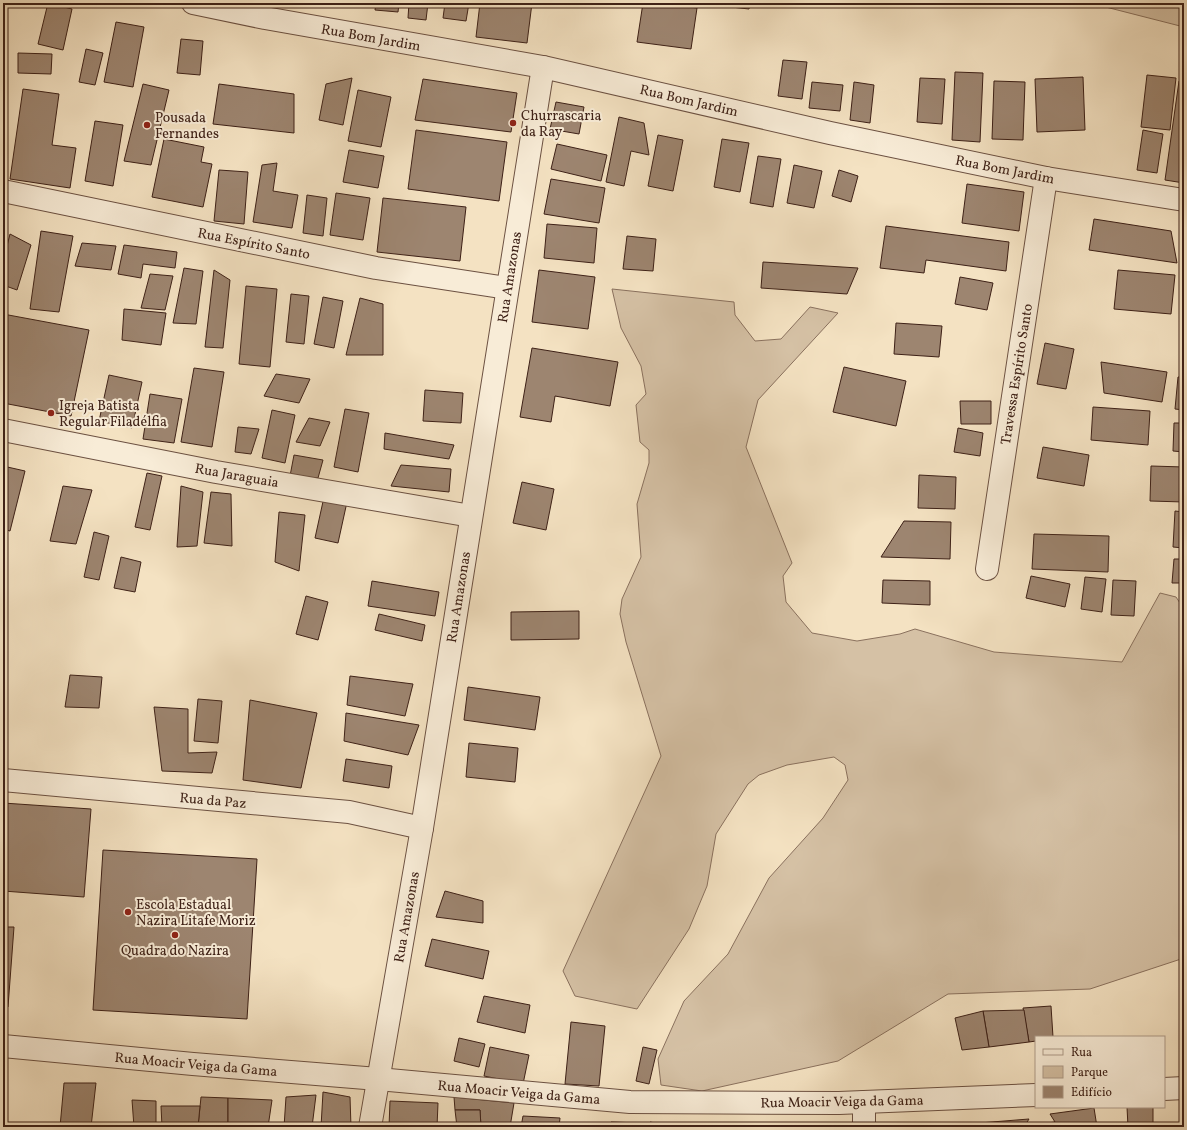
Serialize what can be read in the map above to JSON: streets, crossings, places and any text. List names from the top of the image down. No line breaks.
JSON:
{"streets":{"street":["Rua Bom Jardim","Rua Espírito Santo","Rua Amazonas","Travessa Espírito Santo","Rua Jaraguaia","Rua da Paz","Rua Moacir Veiga da Gama"]},"crossings":[["Rua Bom Jardim","Rua Amazonas"],["Rua Bom Jardim","Travessa Espírito Santo"],["Rua Espírito Santo","Rua Amazonas"],["Rua Amazonas","Rua Jaraguaia"],["Rua Amazonas","Rua da Paz"],["Rua Amazonas","Rua Moacir Veiga da Gama"]],"places":["Churrascaria da Ray","Pousada Fernandes","Igreja Batista Regular Filadélfia","Escola Estadual Nazira Litafe Moriz","Quadra do Nazira"],"legend":["Rua","Parque","Edifício"]}
